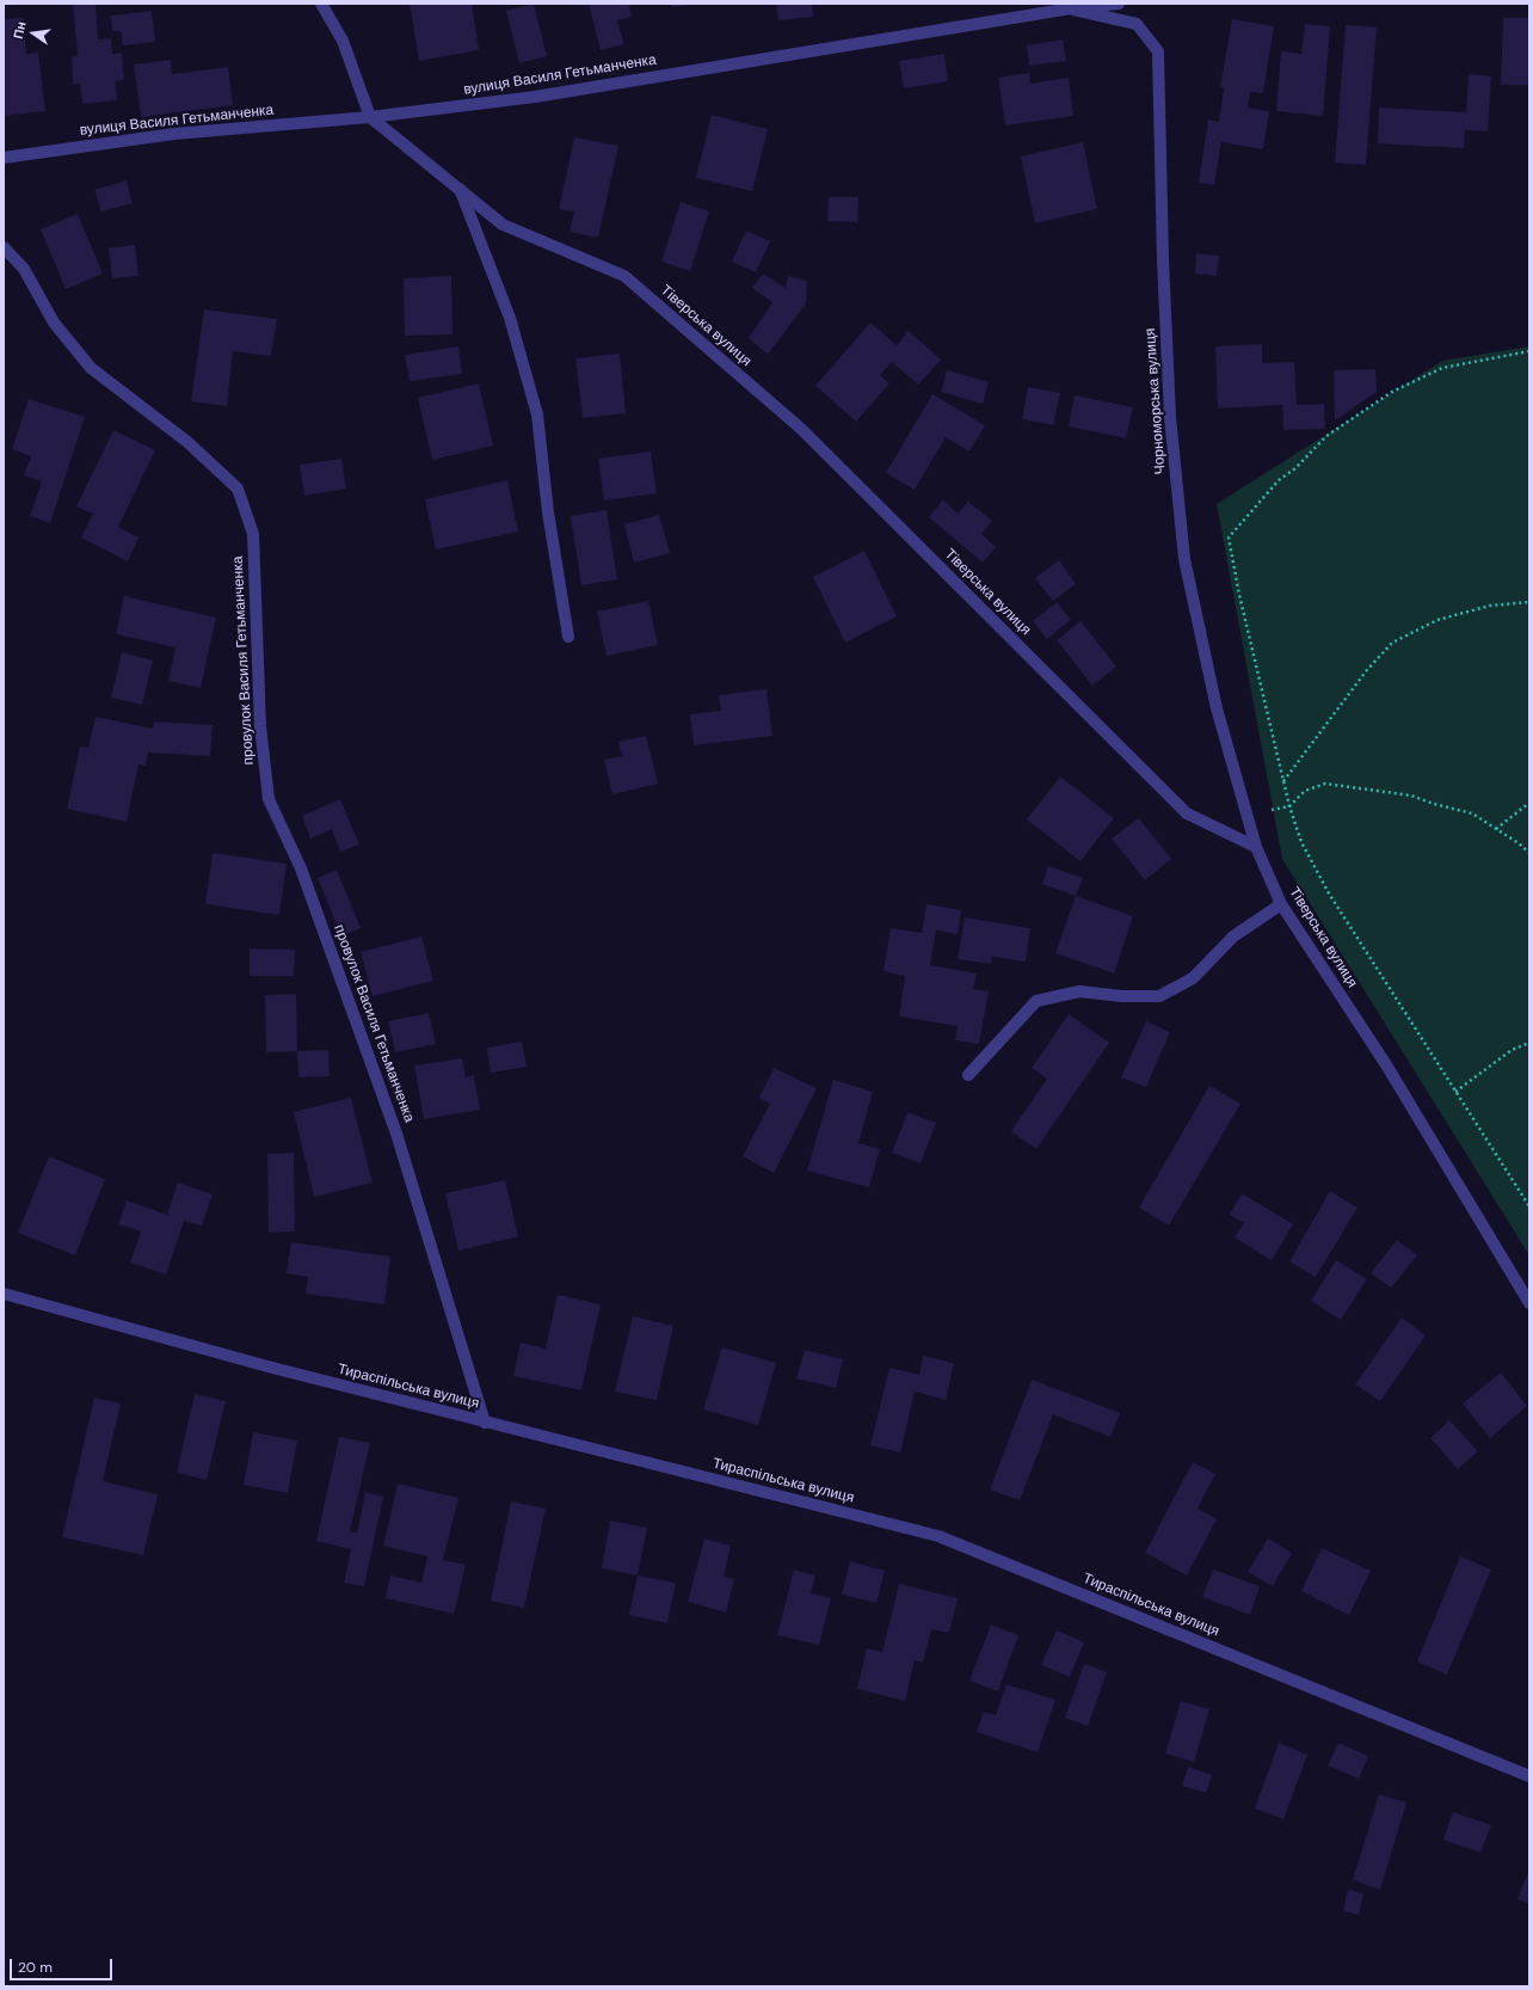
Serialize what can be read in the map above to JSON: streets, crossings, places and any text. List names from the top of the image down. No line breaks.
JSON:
{"streets":{"street":["вулиця Василя Гетьманченка","Тіверська вулиця","Чорноморська вулиця","провулок Василя Гетьманченка","Тираспільська вулиця"]},"crossings":[["вулиця Василя Гетьманченка","Тіверська вулиця"],["вулиця Василя Гетьманченка","Чорноморська вулиця"],["Тіверська вулиця","Чорноморська вулиця"],["провулок Василя Гетьманченка","Тираспільська вулиця"]],"scale_bar":"20 m","north":"left"}
